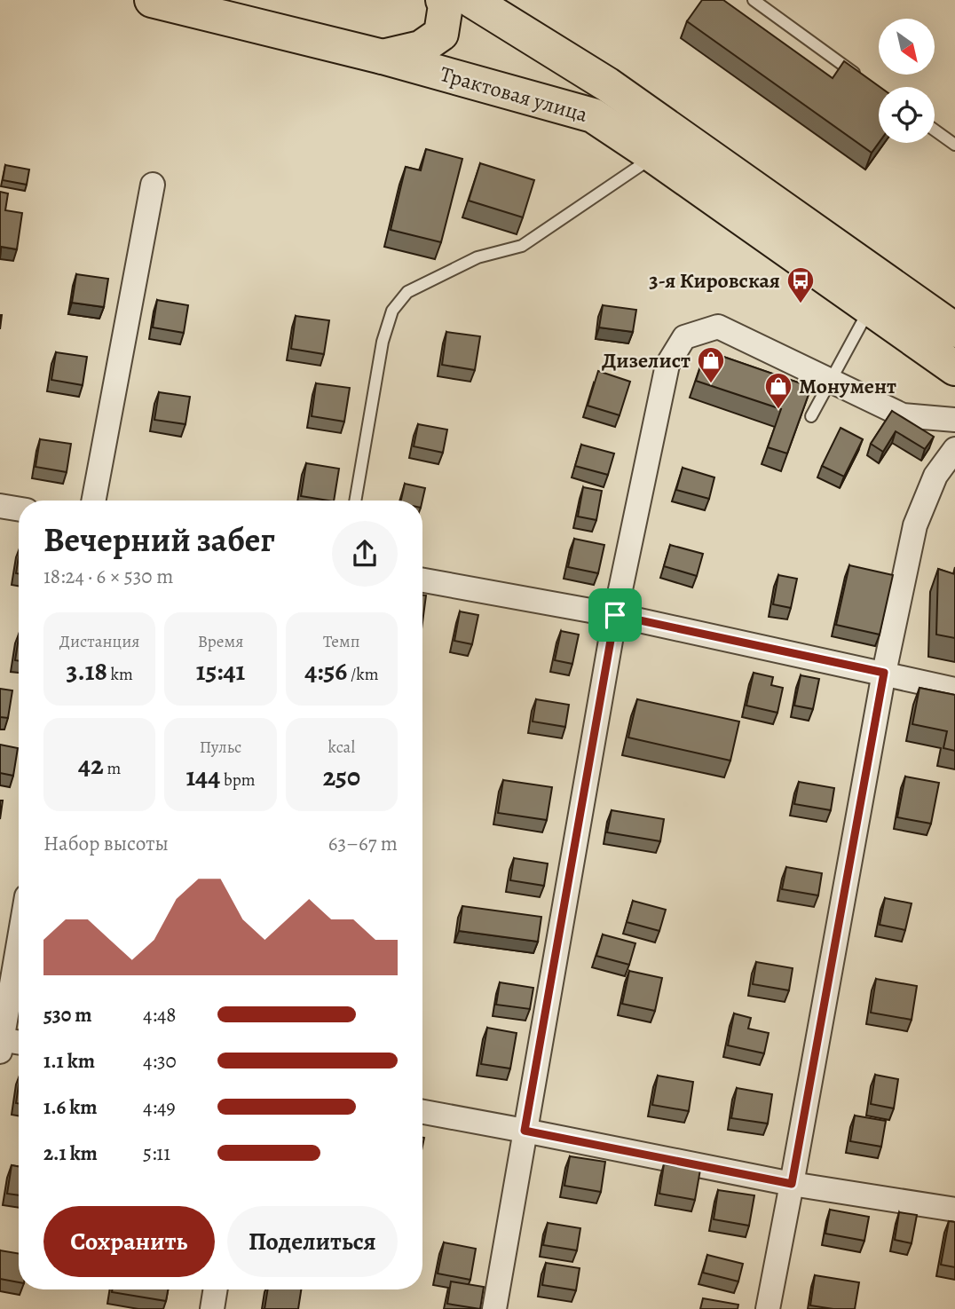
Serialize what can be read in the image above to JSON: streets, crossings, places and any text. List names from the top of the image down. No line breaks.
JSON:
{"streets":{"main road":["Трактовая улица"]},"places":{"bus stop":["3-я Кировская"],"shop":["Дизелист","Монумент"]},"north":"bottom right","page":{"heading":["Вечерний забег","18:24 · 6 × 530 m"],"stats":[["Дистанция","3.18 km"],["Время","15:41"],["Темп","4:56 /km"],["42 m"],["Пульс","144 bpm"],["kcal","250"]],"chart":["Набор высоты","63–67 m"],"list":[{"name":"530 m","note":"4:48"},{"name":"1.1 km","note":"4:30"},{"name":"1.6 km","note":"4:49"},{"name":"2.1 km","note":"5:11"}],"buttons":["Сохранить","Поделиться"]}}
